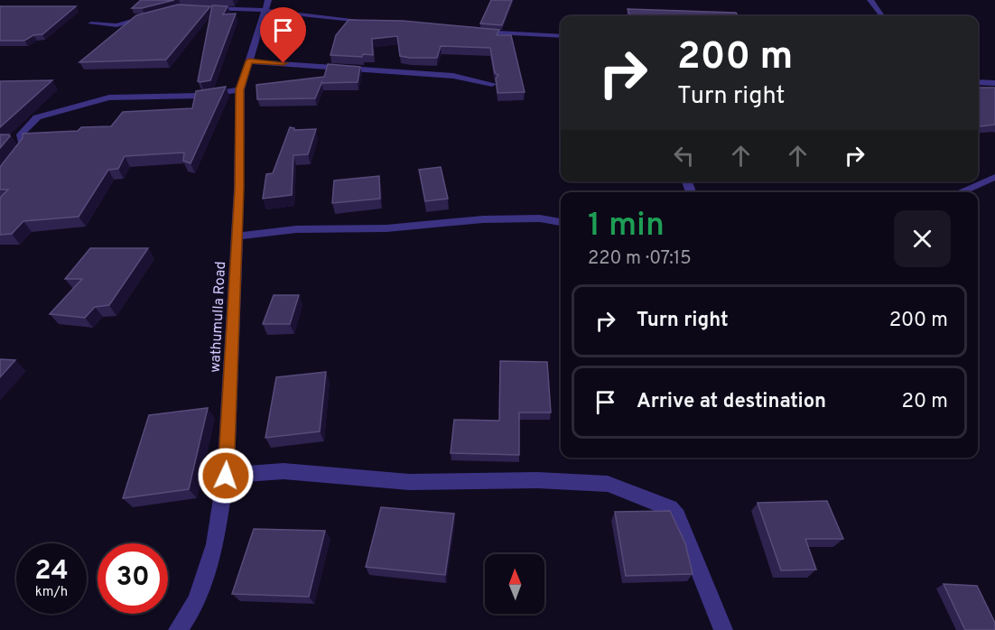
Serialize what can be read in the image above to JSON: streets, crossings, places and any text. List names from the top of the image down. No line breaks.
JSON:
{"streets":{"street":["wathumulla Road"]},"north":"top","page":{"turn":["200 m","Turn right"],"heading":["1 min","220 m · 07:15"],"list":[{"name":"Turn right","value":"200 m"},{"name":"Arrive at destination","value":"20 m"}],"speed":"24 km/h","limit":"30"}}
